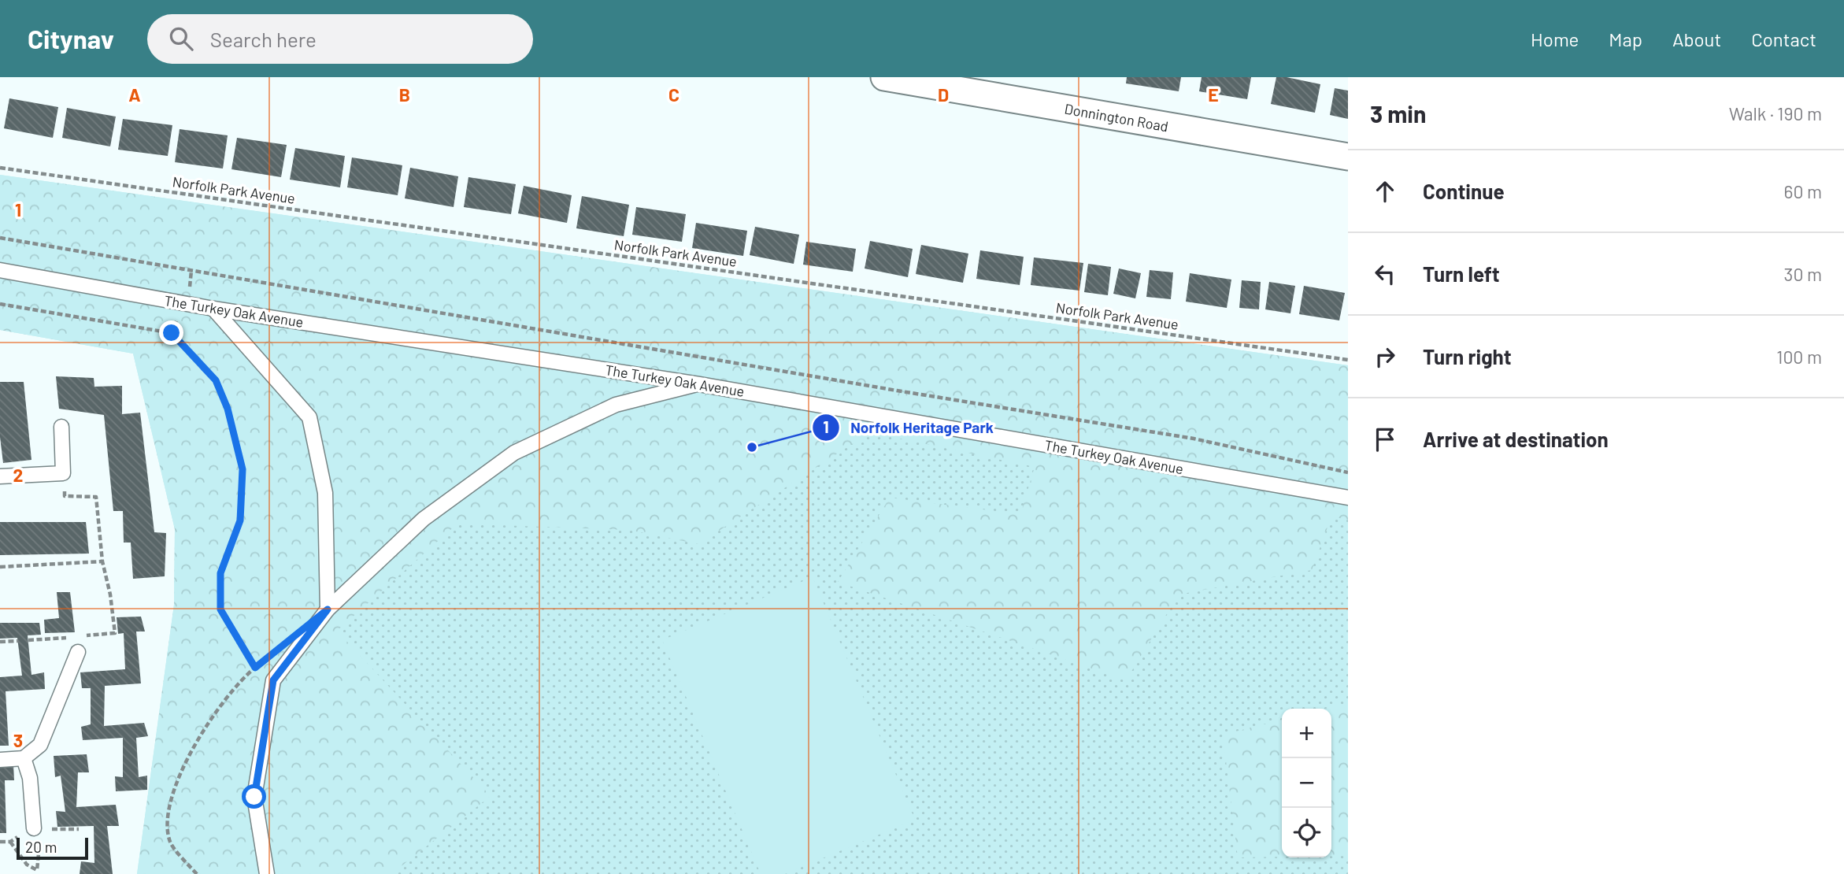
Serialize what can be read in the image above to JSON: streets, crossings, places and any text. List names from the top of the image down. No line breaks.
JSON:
{"streets":{"street":["Donnington Road"],"lane":["The Turkey Oak Avenue"],"path":["Norfolk Park Avenue"]},"places":["Norfolk Heritage Park"],"scale_bar":"20 m","page":{"header":"Citynav","search":"Search here","nav":["Home","Map","About","Contact"],"heading":["3 min","Walk · 190 m"],"list":[["Continue","60 m"],["Turn left","30 m"],["Turn right","100 m"],"Arrive at destination"],"map_buttons":["+","−"],"scale":"20 m"},"grid":{"columns":["A","B","C","D","E"],"rows":["1","2","3"]}}
